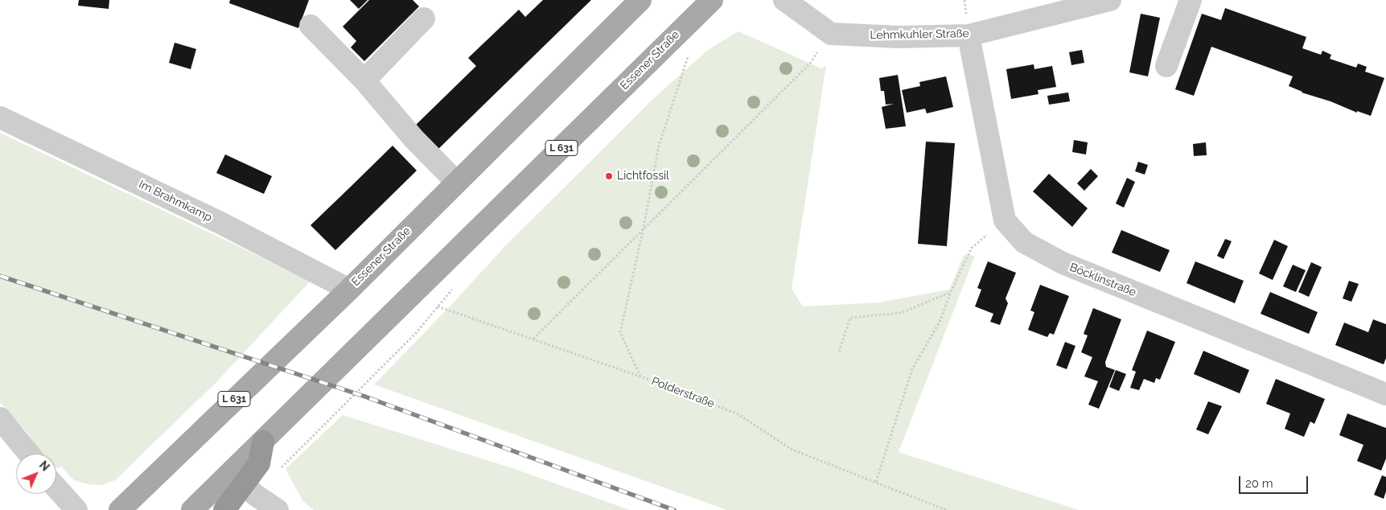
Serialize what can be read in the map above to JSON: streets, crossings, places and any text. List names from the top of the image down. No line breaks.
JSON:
{"streets":{"main road":["Essener Straße","L 631"],"street":["Lehmkuhler Straße","Im Brahmkamp","Böcklinstraße"],"path":["Polderstraße"]},"crossings":[["Essener Straße","Im Brahmkamp"],["Essener Straße","Polderstraße"]],"places":["Lichtfossil"],"scale_bar":"20 m","north":"top right"}
